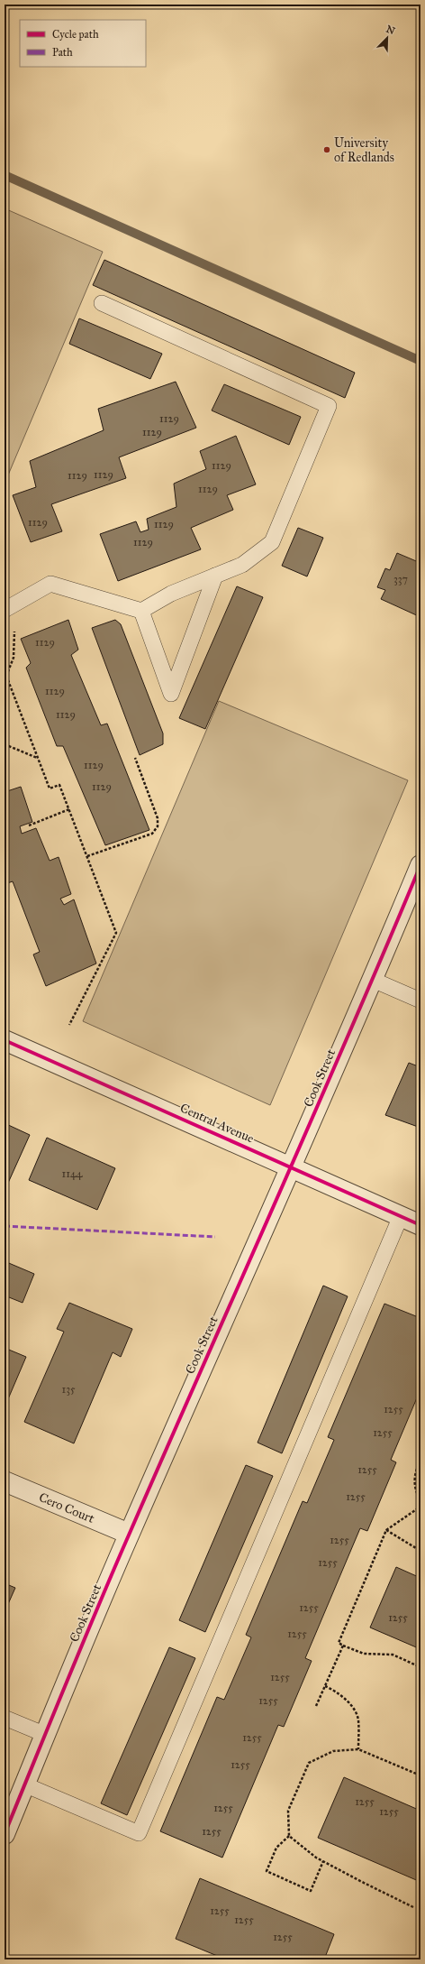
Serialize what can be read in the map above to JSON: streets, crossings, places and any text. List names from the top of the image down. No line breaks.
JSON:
{"streets":{"street":["Cook Street","Central Avenue","Cero Court"]},"crossings":[["Cook Street","Central Avenue"],["Cook Street","Cero Court"]],"places":["University of Redlands"],"house_numbers":["1129","1129","1129","1129","1129","1129","1129","1129","1129","337","1129","1129","1129","1129","1129","1144","135","1255","1255","1255","1255","1255","1255","1255","1255","1255","1255","1255","1255","1255","1255","1255","1255","1255","1255","1255","1255"],"legend":["Cycle path","Path"],"north":"top right"}
